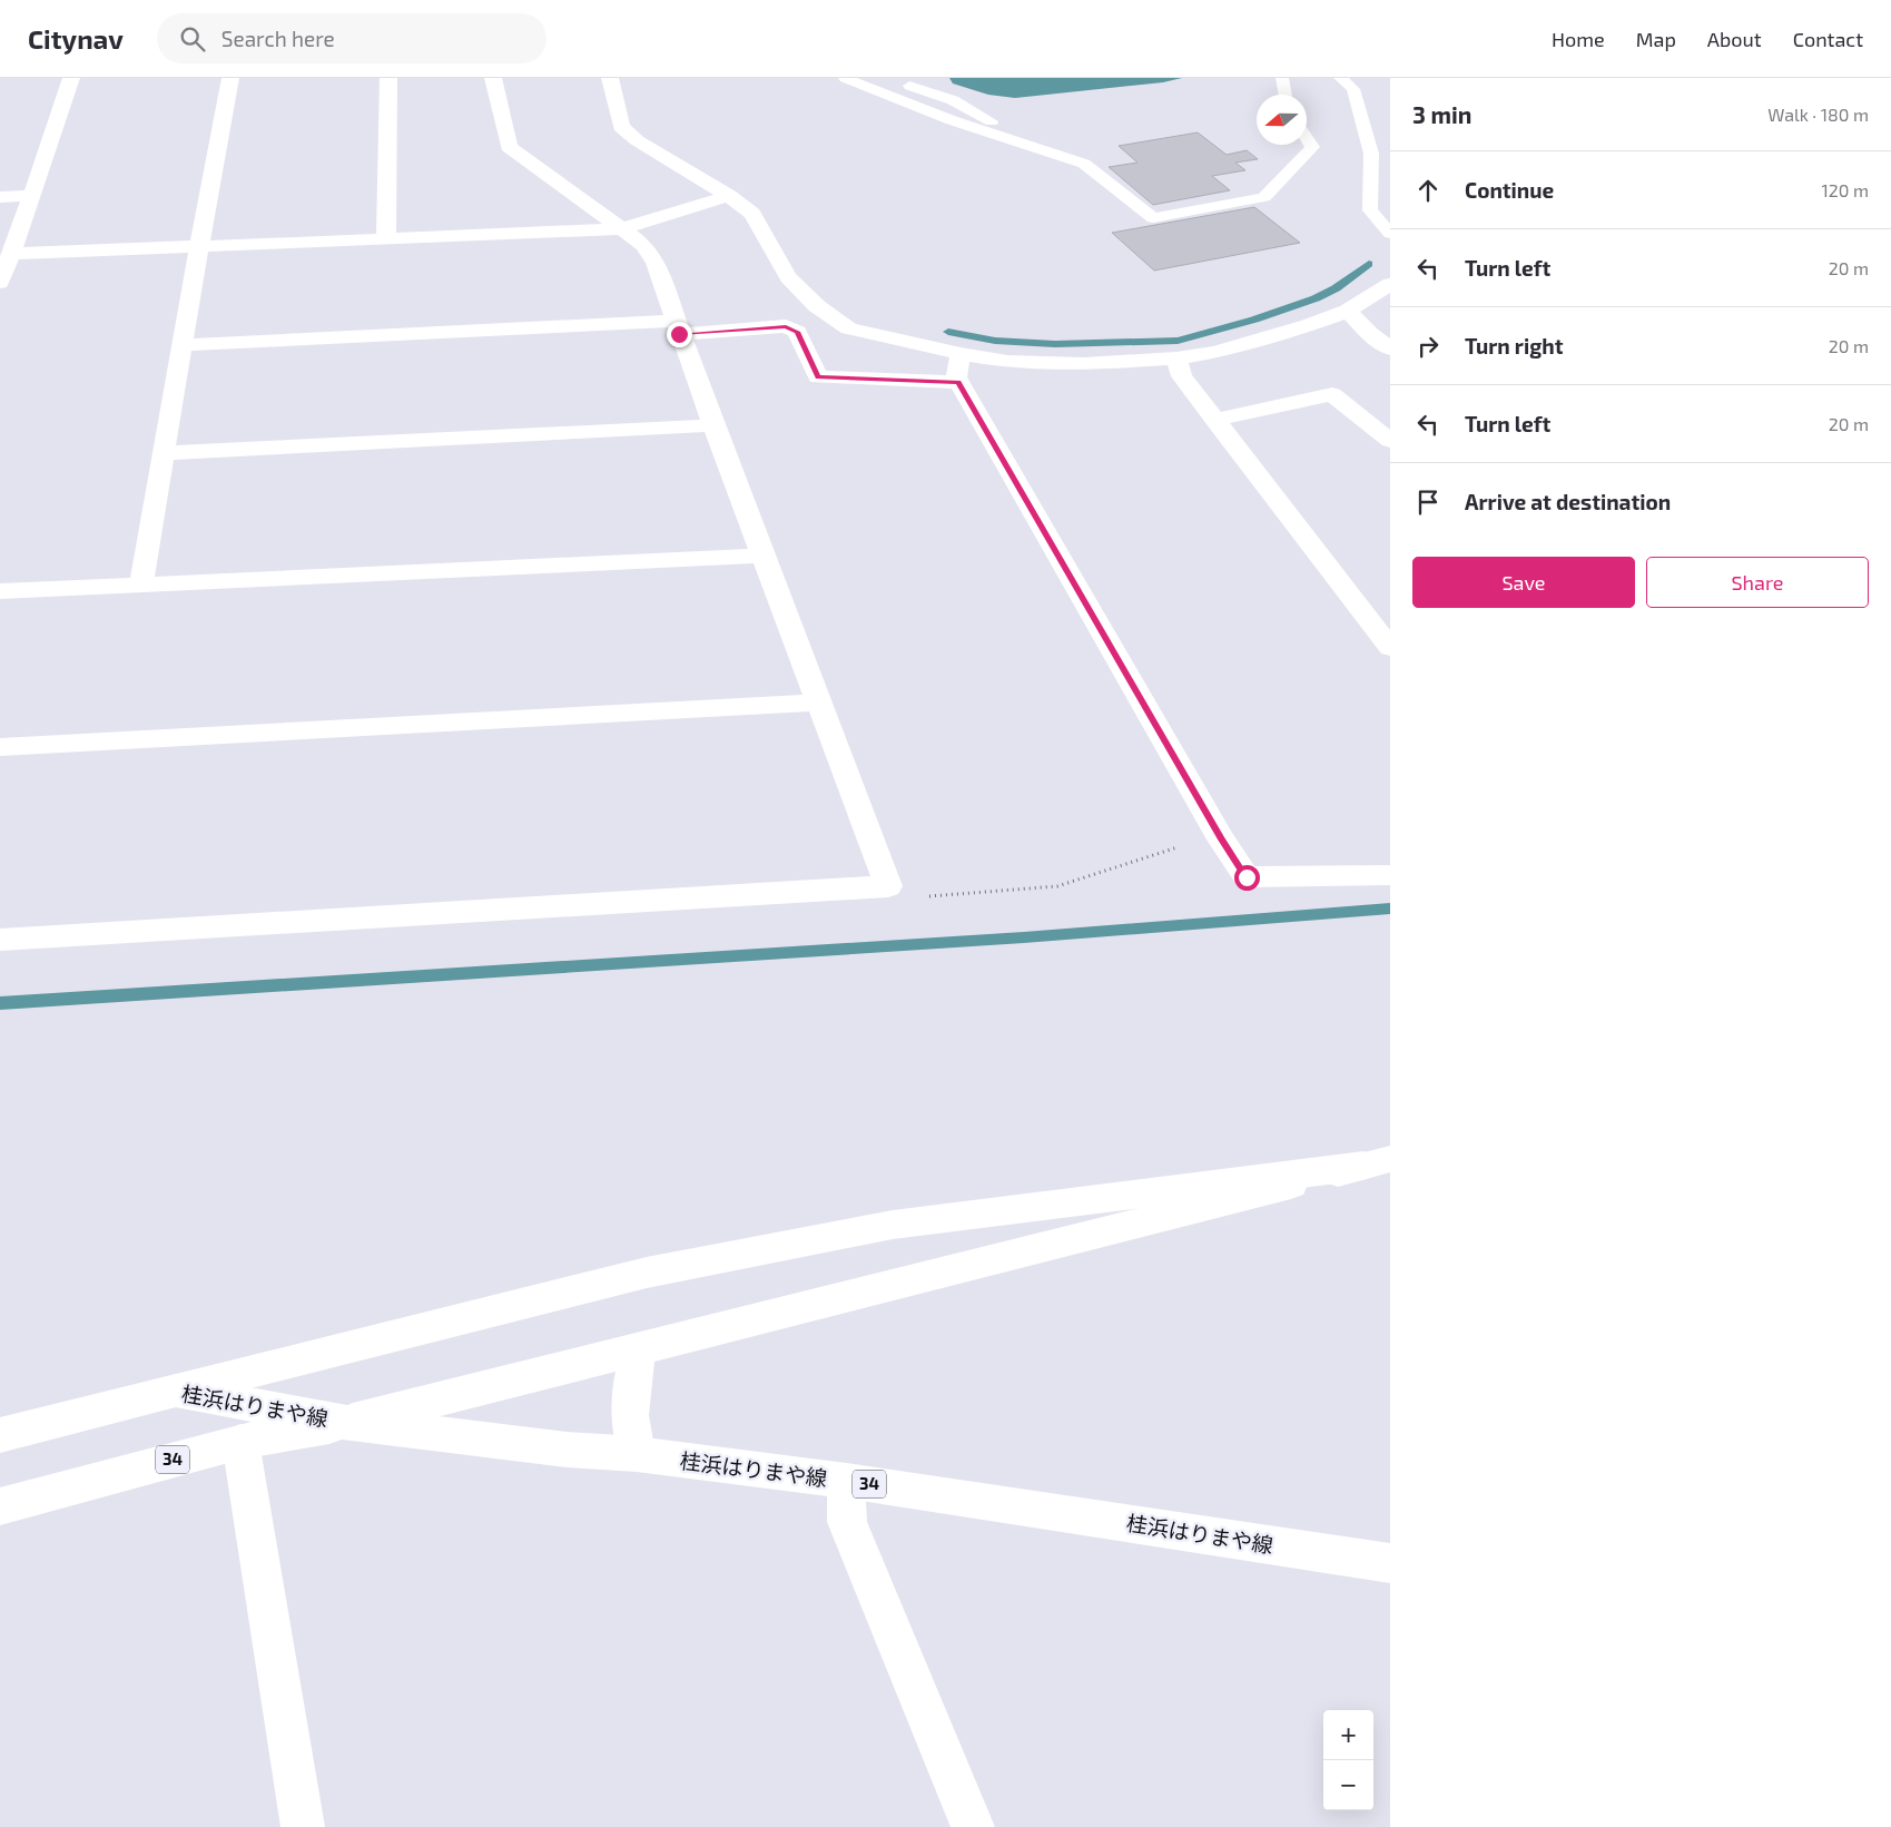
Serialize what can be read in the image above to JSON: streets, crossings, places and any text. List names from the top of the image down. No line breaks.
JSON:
{"streets":{"street":["桂浜はりまや線","34"]},"north":"left","page":{"header":"Citynav","search":"Search here","nav":["Home","Map","About","Contact"],"heading":["3 min","Walk · 180 m"],"list":[["Continue","120 m"],["Turn left","20 m"],["Turn right","20 m"],["Turn left","20 m"],"Arrive at destination"],"buttons":["Save","Share"],"map_buttons":["+","−"]}}
